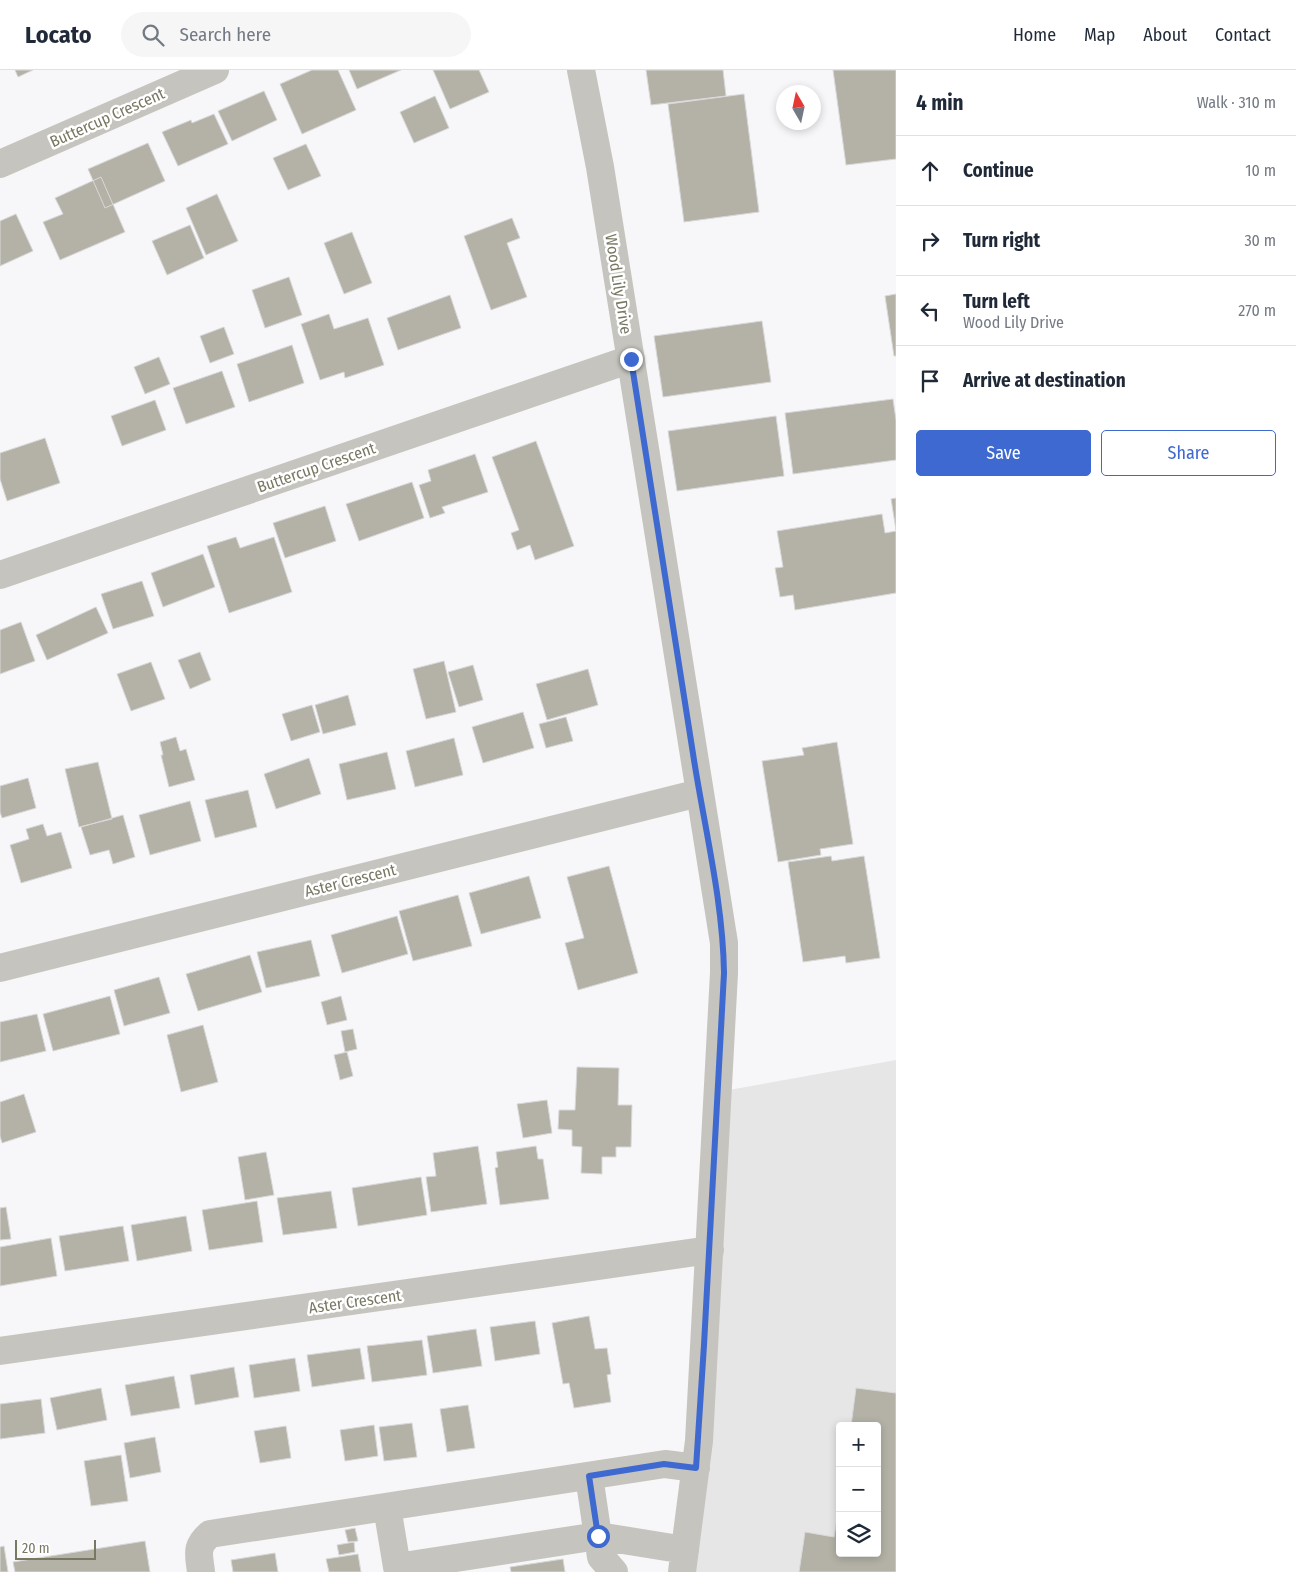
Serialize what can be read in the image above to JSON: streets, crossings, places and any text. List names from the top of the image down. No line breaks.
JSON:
{"streets":{"street":["Buttercup Crescent","Wood Lily Drive","Aster Crescent"]},"crossings":[["Buttercup Crescent","Wood Lily Drive"],["Wood Lily Drive","Aster Crescent"]],"scale_bar":"20 m","north":"top","page":{"header":"Locato","search":"Search here","nav":["Home","Map","About","Contact"],"heading":["4 min","Walk · 310 m"],"list":[["Continue","10 m"],["Turn right","30 m"],["Turn left","Wood Lily Drive","270 m"],"Arrive at destination"],"buttons":["Save","Share"],"map_buttons":["+","−"],"scale":"20 m"}}
